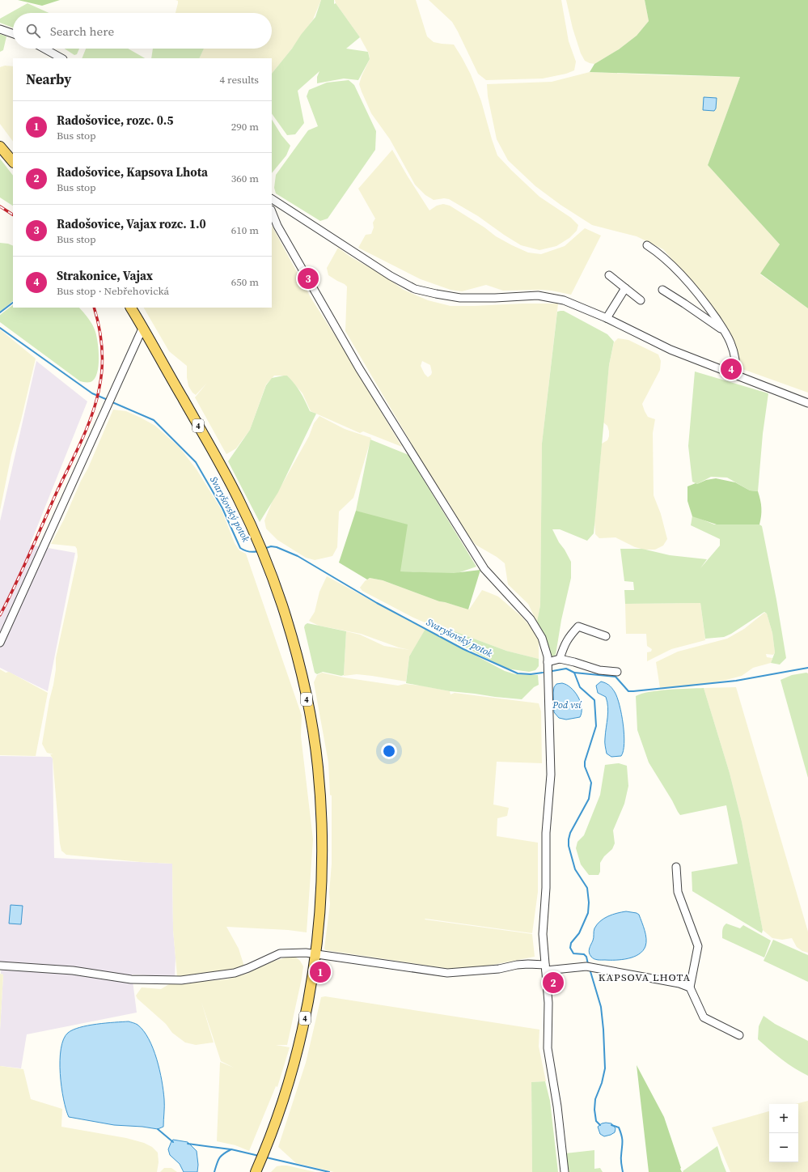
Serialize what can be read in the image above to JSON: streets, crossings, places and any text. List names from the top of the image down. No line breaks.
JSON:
{"streets":{"main road":["4"]},"districts":["KAPSOVA LHOTA"],"water":["Svaryšovský potok","Pod vsí"],"page":{"search":"Search here","heading":["Nearby","4 results"],"list":[{"mark":"1","name":"Radošovice, rozc. 0.5","note":"Bus stop","value":"290 m"},{"mark":"2","name":"Radošovice, Kapsova Lhota","note":"Bus stop","value":"360 m"},{"mark":"3","name":"Radošovice, Vajax rozc. 1.0","note":"Bus stop","value":"610 m"},{"mark":"4","name":"Strakonice, Vajax","note":"Bus stop · Nebřehovická","value":"650 m"}],"pins":["3","4","1","2"],"map_buttons":["+","−"]}}
